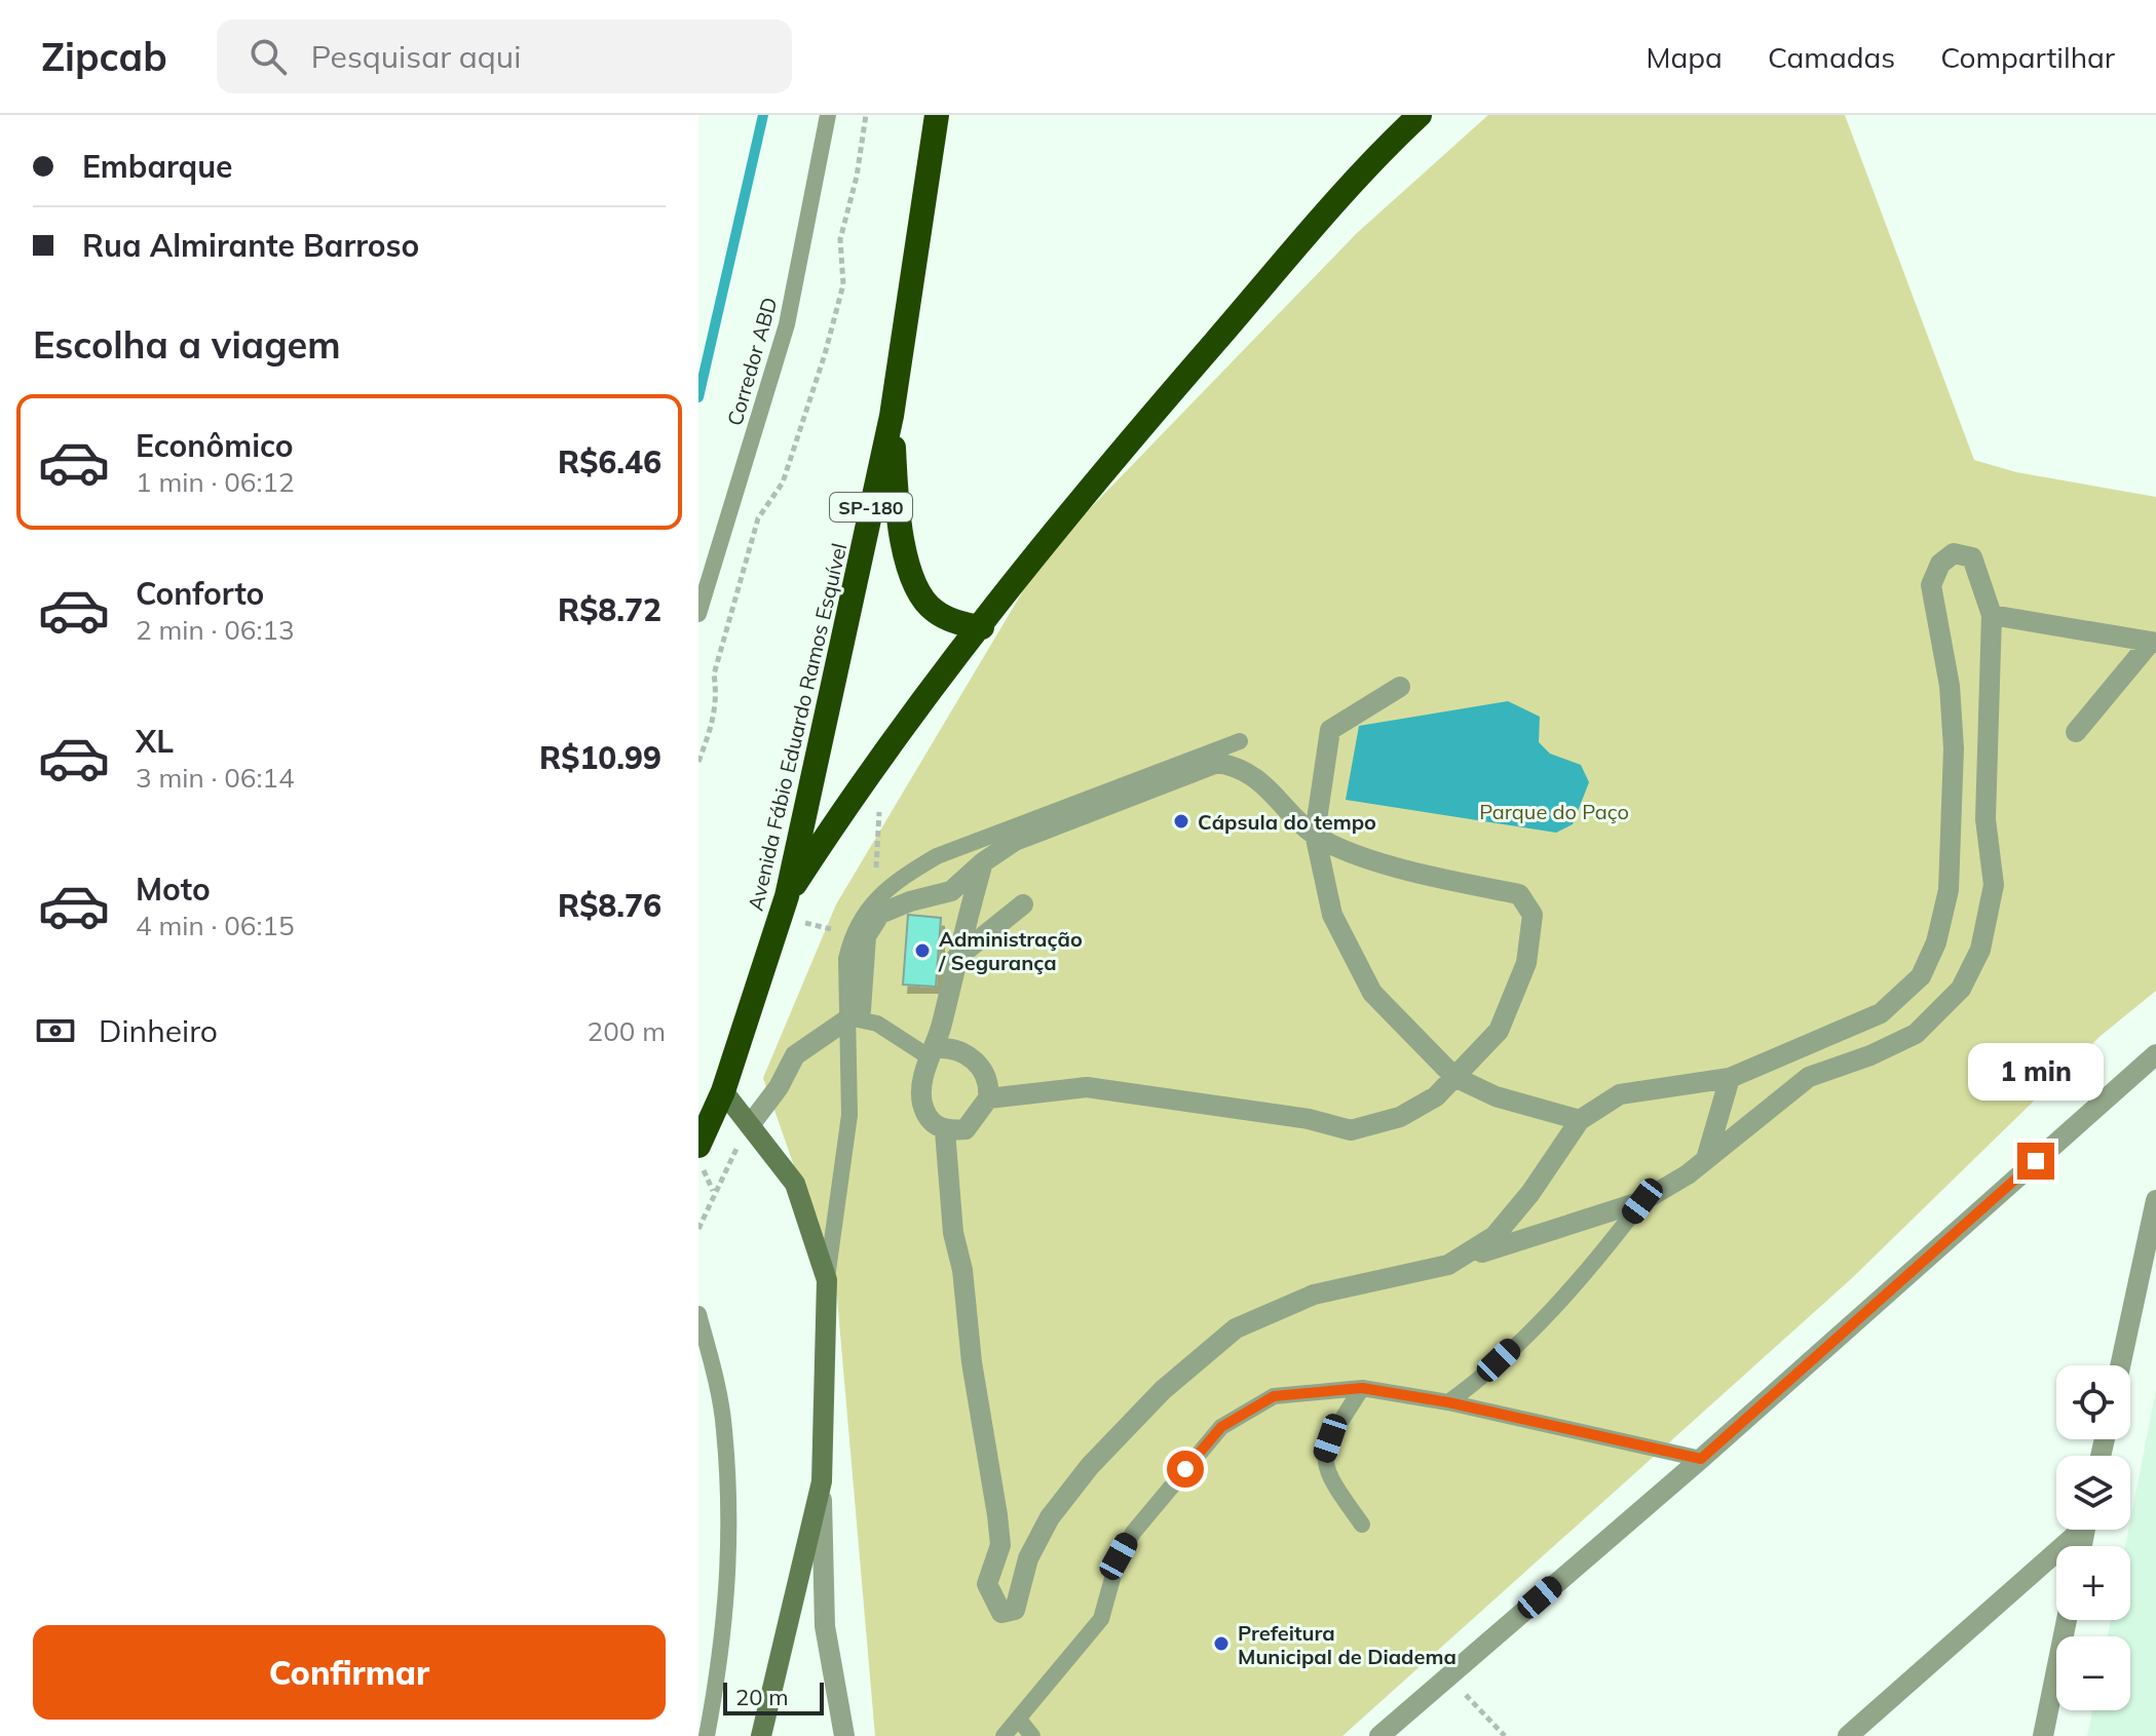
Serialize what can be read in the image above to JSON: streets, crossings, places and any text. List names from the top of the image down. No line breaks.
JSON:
{"streets":{"highway":["SP-180","Avenida Fábio Eduardo Ramos Esquível"],"lane":["Corredor ABD"]},"parks":["Parque do Paço"],"places":["Cápsula do tempo","Administração / Segurança","Prefeitura Municipal de Diadema"],"scale_bar":"20 m","page":{"header":"Zipcab","search":"Pesquisar aqui","nav":["Mapa","Camadas","Compartilhar"],"banner":["Embarque","Rua Almirante Barroso"],"heading":"Escolha a viagem","list":[{"name":"Econômico","note":"1 min · 06:12","value":"R$6.46"},{"name":"Conforto","note":"2 min · 06:13","value":"R$8.72"},{"name":"XL","note":"3 min · 06:14","value":"R$10.99"},{"name":"Moto","note":"4 min · 06:15","value":"R$8.76"}],"pay":["Dinheiro","200 m"],"bubble":"1 min","map_buttons":["+","−"],"buttons":"Confirmar","scale":"20 m"}}
